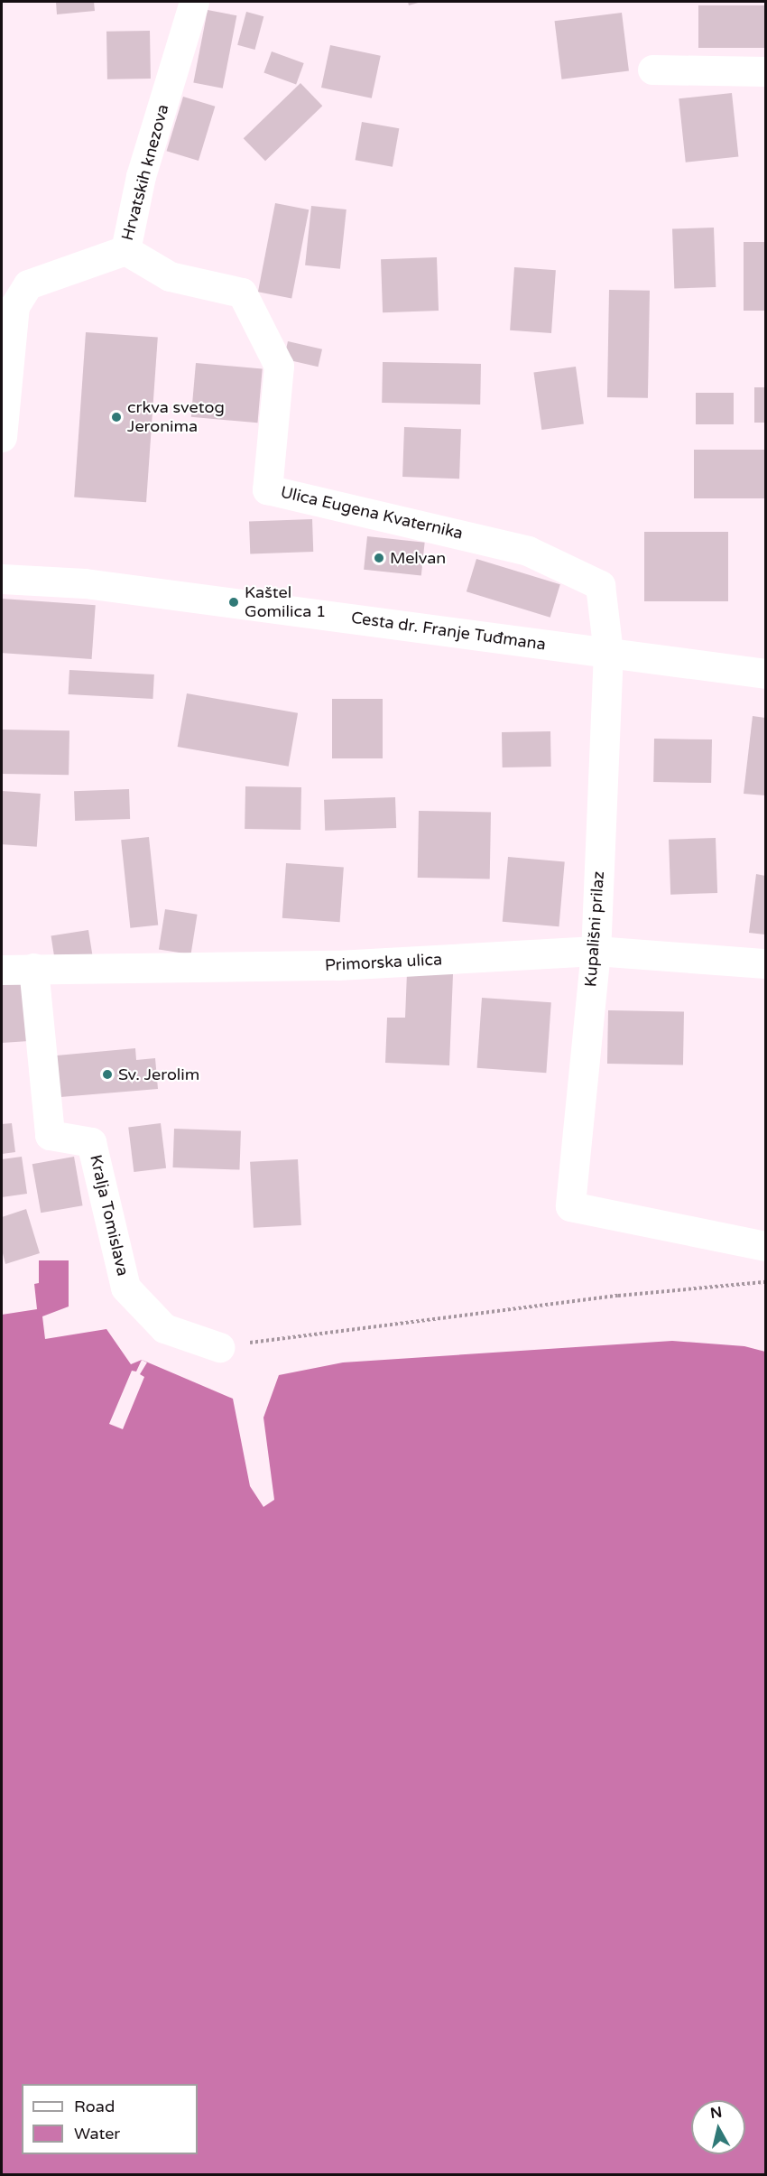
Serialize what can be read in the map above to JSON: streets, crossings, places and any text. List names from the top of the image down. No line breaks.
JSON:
{"streets":{"street":["Hrvatskih knezova","Ulica Eugena Kvaternika","Cesta dr. Franje Tuđmana","Kupališni prilaz","Primorska ulica","Kralja Tomislava"]},"crossings":[["Hrvatskih knezova","Ulica Eugena Kvaternika"],["Ulica Eugena Kvaternika","Cesta dr. Franje Tuđmana"],["Ulica Eugena Kvaternika","Kupališni prilaz"],["Cesta dr. Franje Tuđmana","Kupališni prilaz"],["Kupališni prilaz","Primorska ulica"],["Primorska ulica","Kralja Tomislava"]],"places":["crkva svetog Jeronima","Melvan","Kaštel Gomilica 1","Sv. Jerolim"],"legend":["Road","Water"],"north":"top"}
